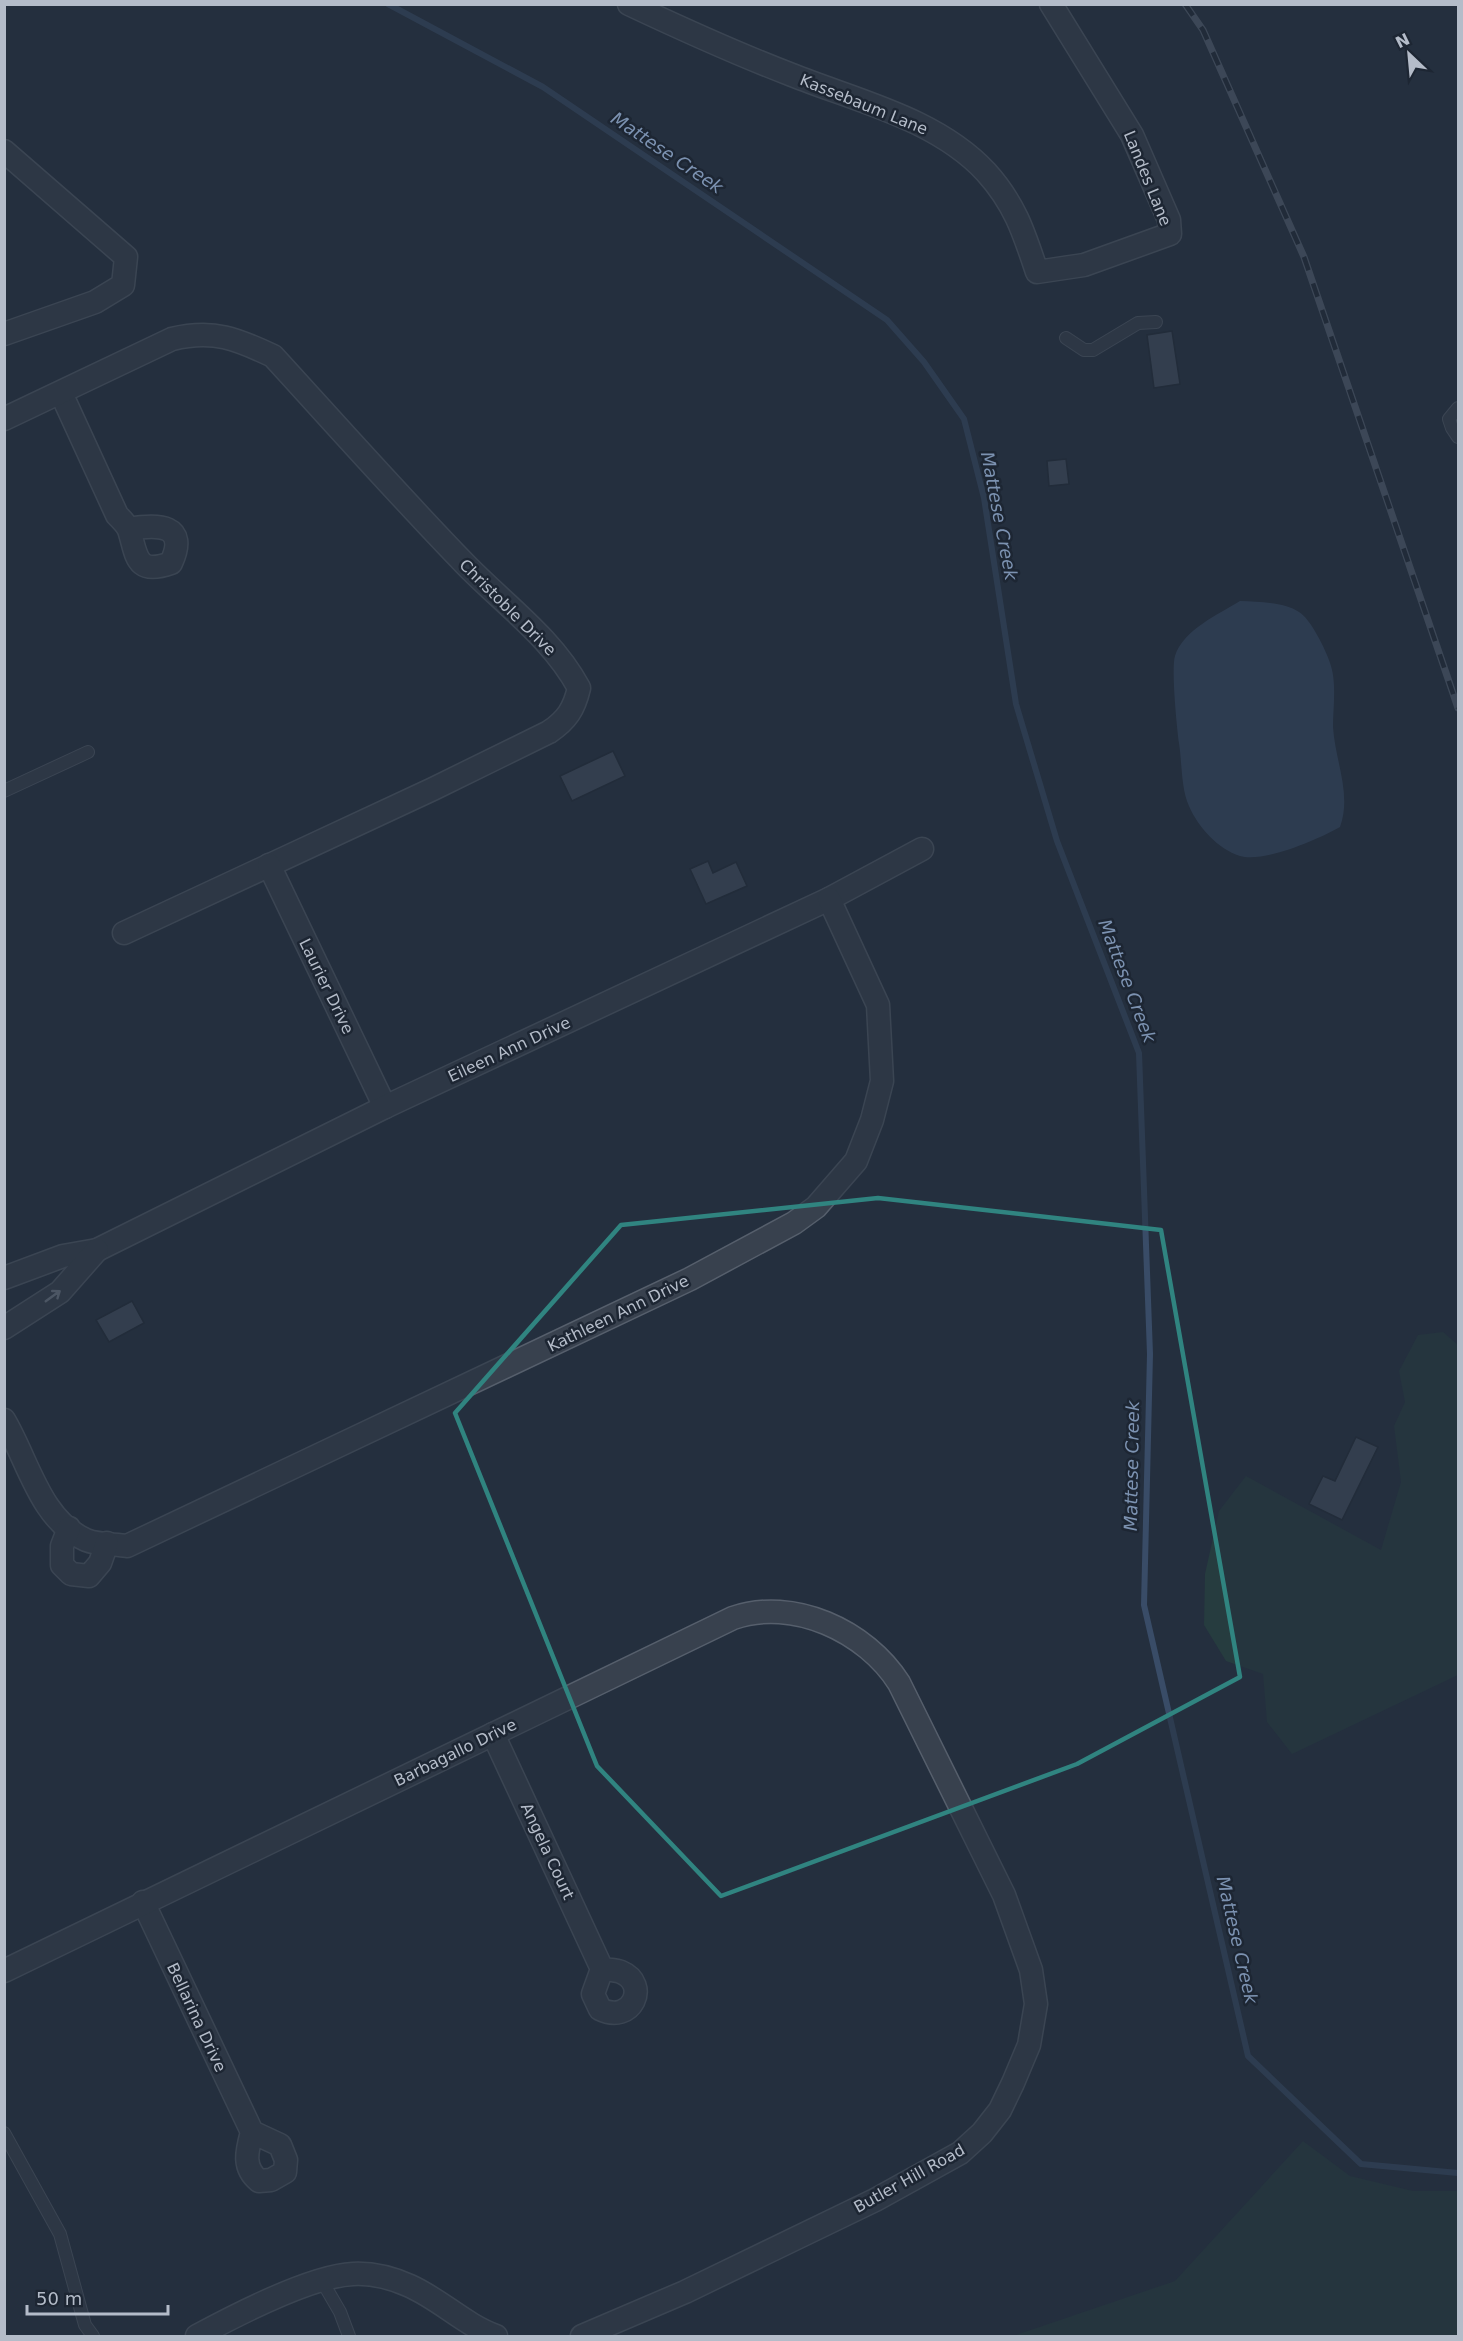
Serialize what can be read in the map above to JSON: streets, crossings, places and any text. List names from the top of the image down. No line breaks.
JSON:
{"streets":{"street":["Kassebaum Lane","Landes Lane","Christoble Drive","Laurier Drive","Eileen Ann Drive","Kathleen Ann Drive","Barbagallo Drive","Angela Court","Bellarina Drive","Butler Hill Road"]},"crossings":[["Kassebaum Lane","Landes Lane"],["Christoble Drive","Laurier Drive"],["Laurier Drive","Eileen Ann Drive"],["Eileen Ann Drive","Kathleen Ann Drive"],["Barbagallo Drive","Angela Court"],["Barbagallo Drive","Bellarina Drive"],["Barbagallo Drive","Butler Hill Road"]],"water":["Mattese Creek"],"scale_bar":"50 m","north":"top left"}
